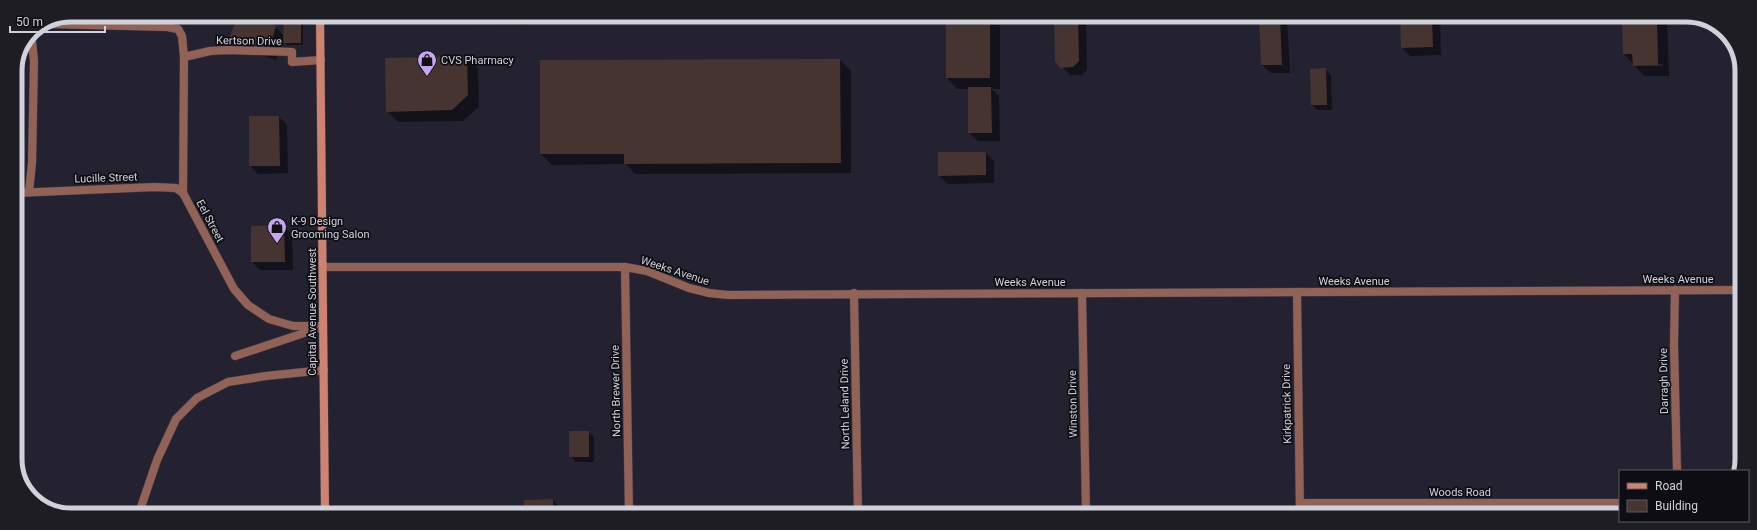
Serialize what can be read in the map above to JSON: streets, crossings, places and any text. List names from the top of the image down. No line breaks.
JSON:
{"streets":{"main road":["Capital Avenue Southwest"],"street":["Kertson Drive","Lucille Street","Eel Street","Weeks Avenue","Darragh Drive","North Brewer Drive","North Leland Drive","Winston Drive","Kirkpatrick Drive","Woods Road"]},"crossings":[["Kertson Drive","Eel Street"],["Kertson Drive","Capital Avenue Southwest"],["Lucille Street","Eel Street"],["Eel Street","Capital Avenue Southwest"],["Weeks Avenue","Capital Avenue Southwest"],["Weeks Avenue","Darragh Drive"],["Weeks Avenue","North Brewer Drive"],["Weeks Avenue","North Leland Drive"],["Weeks Avenue","Winston Drive"],["Weeks Avenue","Kirkpatrick Drive"],["Kirkpatrick Drive","Woods Road"]],"places":{"shop":["CVS Pharmacy","K-9 Design Grooming Salon"]},"legend":["Road","Building"],"scale_bar":"50 m"}
